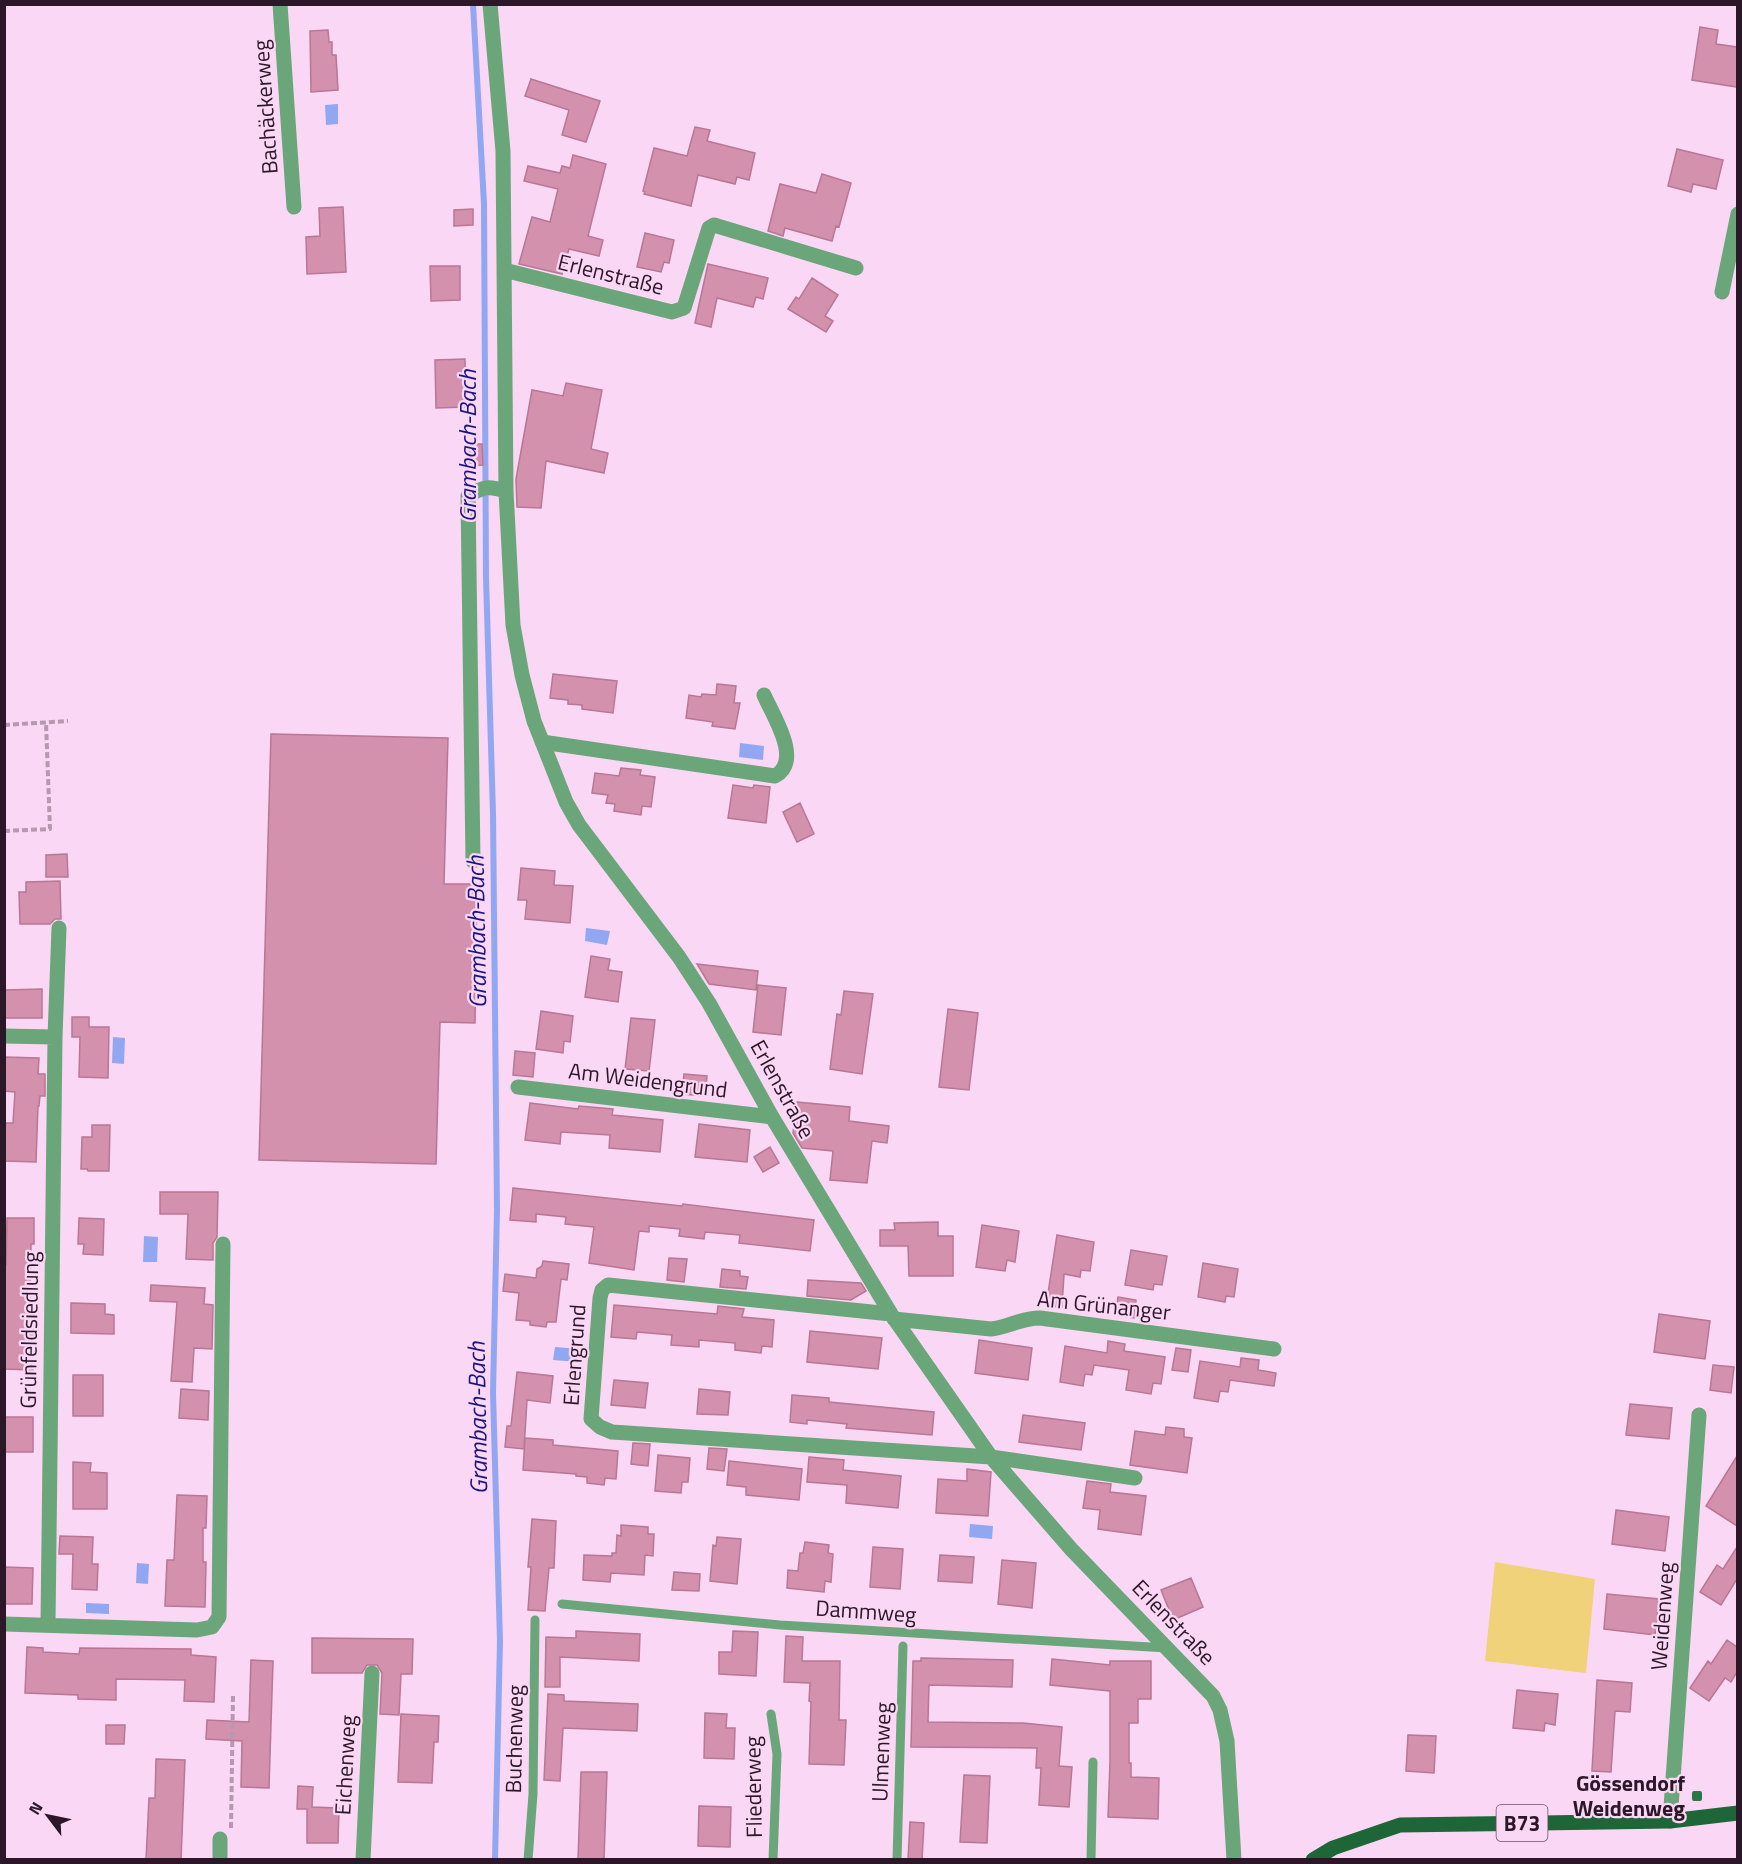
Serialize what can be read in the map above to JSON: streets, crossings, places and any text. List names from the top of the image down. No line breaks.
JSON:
{"streets":{"main road":["B73"],"street":["Bachäckerweg","Erlenstraße","Am Weidengrund","Am Grünanger","Grünfeldsiedlung","Erlengrund","Weidenweg","Eichenweg"],"lane":["Dammweg","Buchenweg","Ulmenweg","Fliederweg"]},"crossings":[["Erlenstraße","Am Weidengrund"],["Erlenstraße","Am Grünanger"],["Erlenstraße","Erlengrund"],["Erlenstraße","Dammweg"],["Am Grünanger","Erlengrund"],["Weidenweg","B73"]],"water":["Grambach-Bach"],"places":{"transit":["Gössendorf Weidenweg"]},"north":"top left"}
